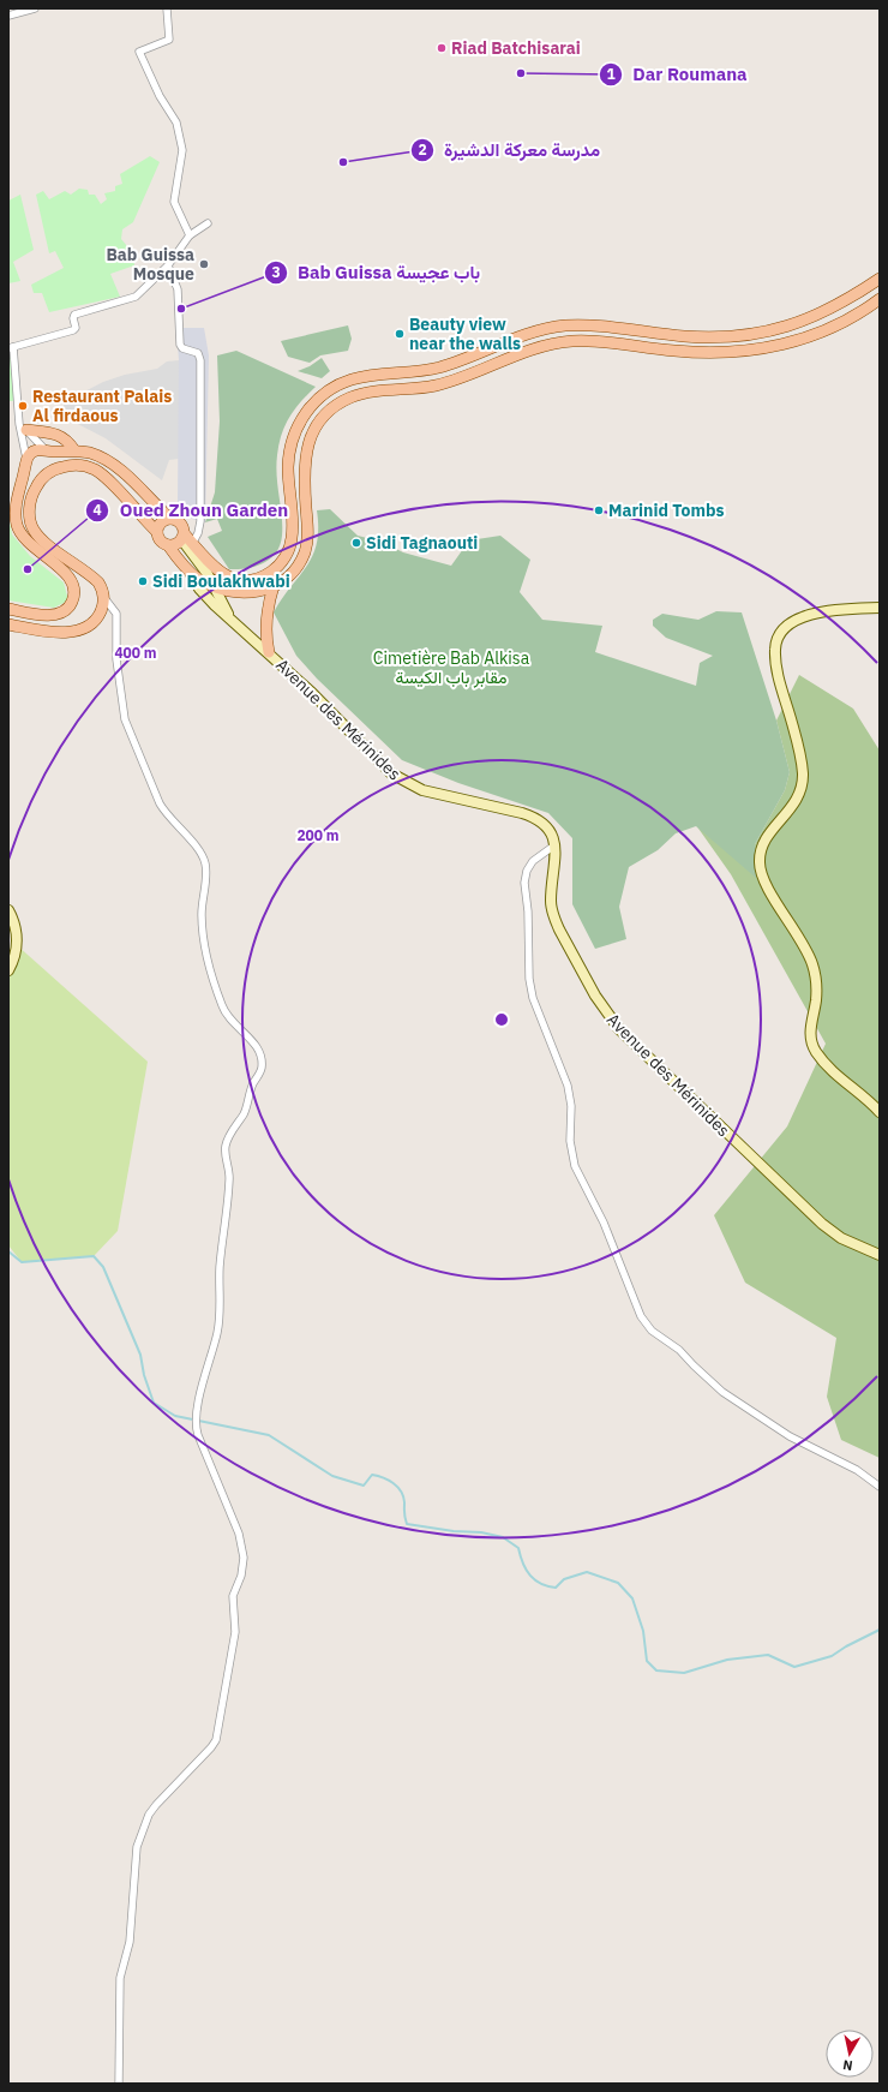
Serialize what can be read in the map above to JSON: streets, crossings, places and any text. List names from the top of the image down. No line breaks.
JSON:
{"streets":{"main road":["Avenue des Mérinides"]},"parks":["Cimetière Bab Alkisa مقابر باب الكيسة"],"places":["Riad Batchisarai","Dar Roumana","مدرسة معركة الدشيرة","Bab Guissa Mosque","Bab Guissa باب عجيسة","Beauty view near the walls","Restaurant Palais Al firdaous","Marinid Tombs","Sidi Tagnaouti","Oued Zhoun Garden","Sidi Boulakhwabi"],"north":"bottom","rings":["400 m","200 m"]}
